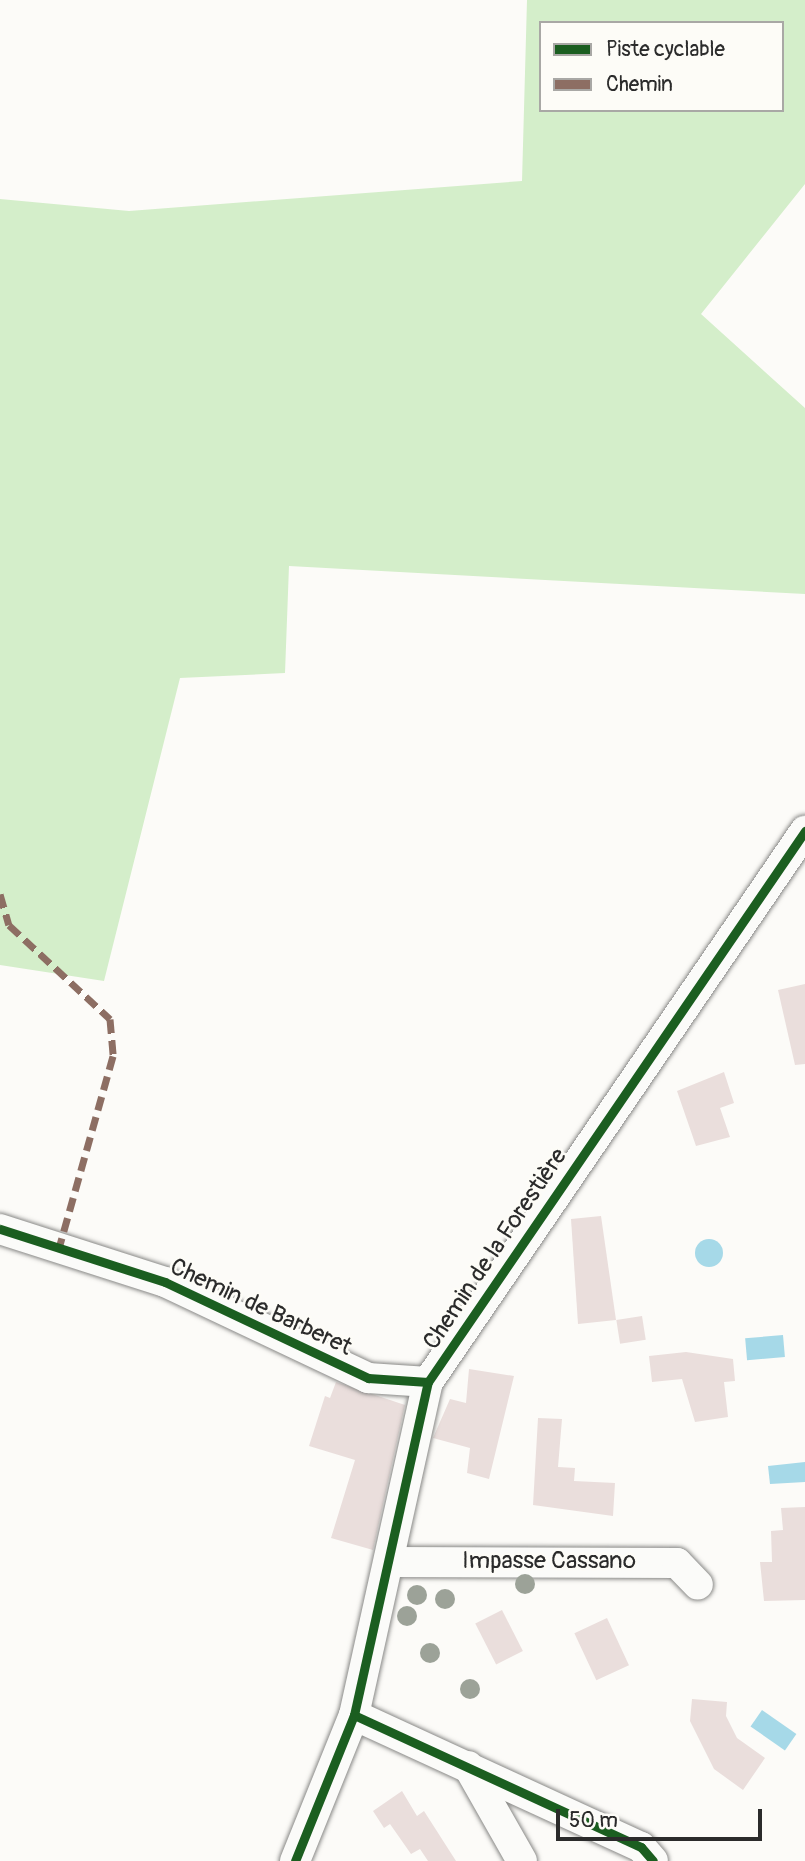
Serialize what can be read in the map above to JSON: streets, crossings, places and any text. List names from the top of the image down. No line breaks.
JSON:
{"streets":{"street":["Chemin de la Forestière","Chemin de Barberet","Impasse Cassano"]},"crossings":[["Chemin de la Forestière","Chemin de Barberet"],["Chemin de la Forestière","Impasse Cassano"]],"legend":["Piste cyclable","Chemin"],"scale_bar":"50 m"}
